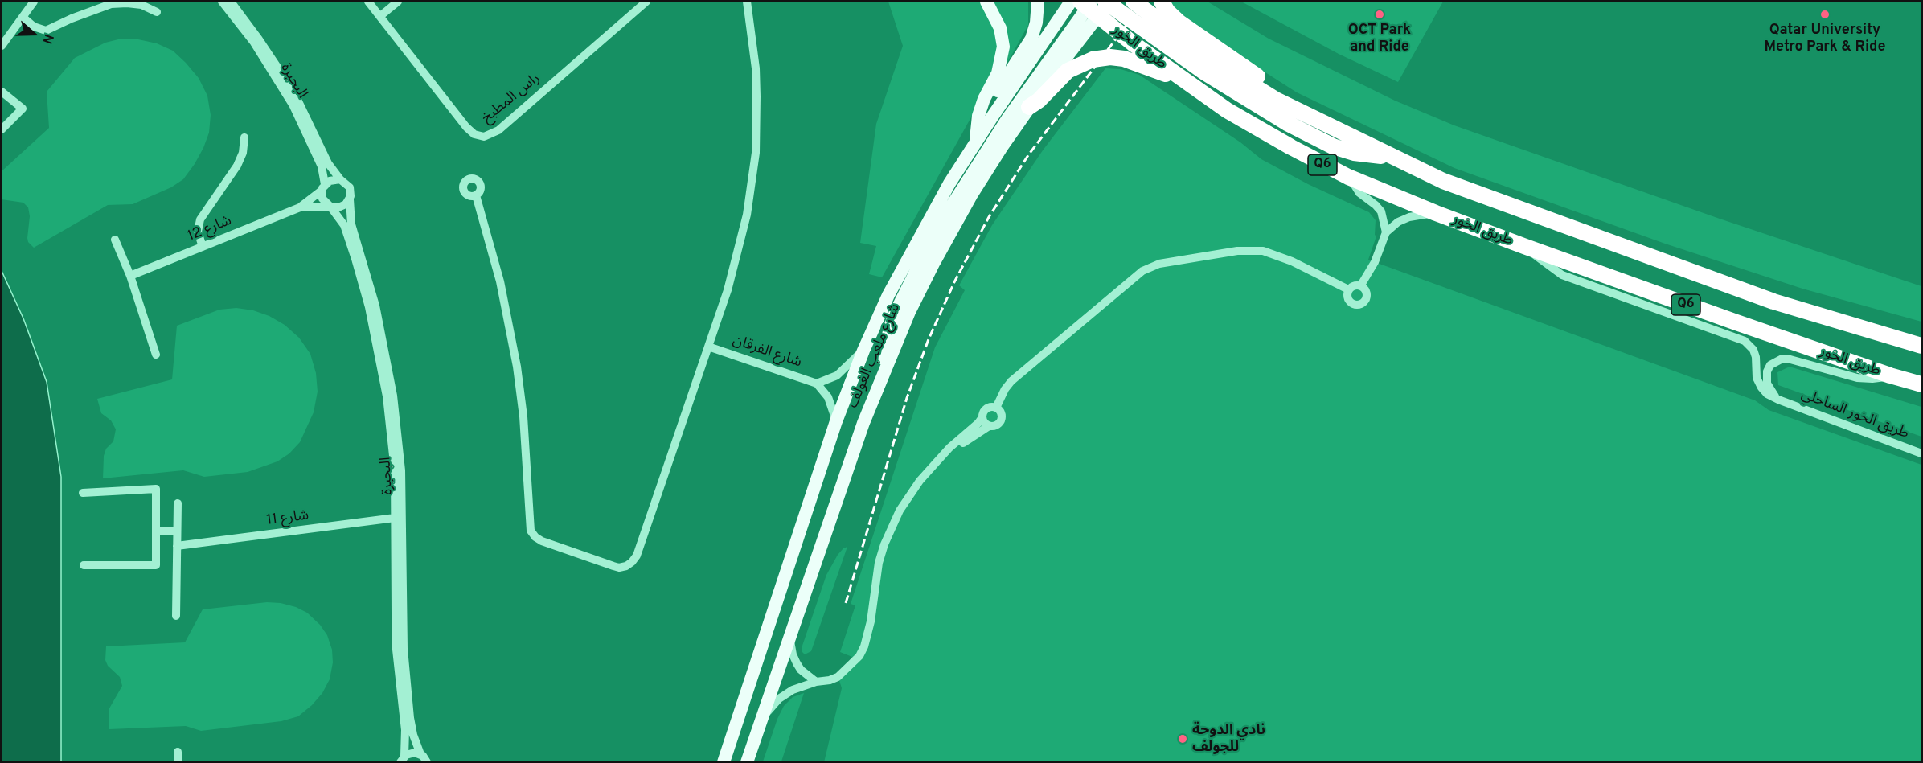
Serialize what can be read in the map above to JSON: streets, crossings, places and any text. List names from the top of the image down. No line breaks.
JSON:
{"streets":{"highway":["طريق الخور","Q6"],"main road":["شارع ملعب الغولف"],"street":["البحيرة","راس المطبخ","شارع 12","شارع الفرقان","طريق الخور الساحلي","شارع 11"]},"crossings":[["طريق الخور","شارع ملعب الغولف"],["طريق الخور","طريق الخور الساحلي"],["البحيرة","شارع 12"],["البحيرة","شارع 11"]],"places":["OCT Park and Ride","Qatar University Metro Park & Ride","نادي الدوحة للجولف"],"north":"right"}
